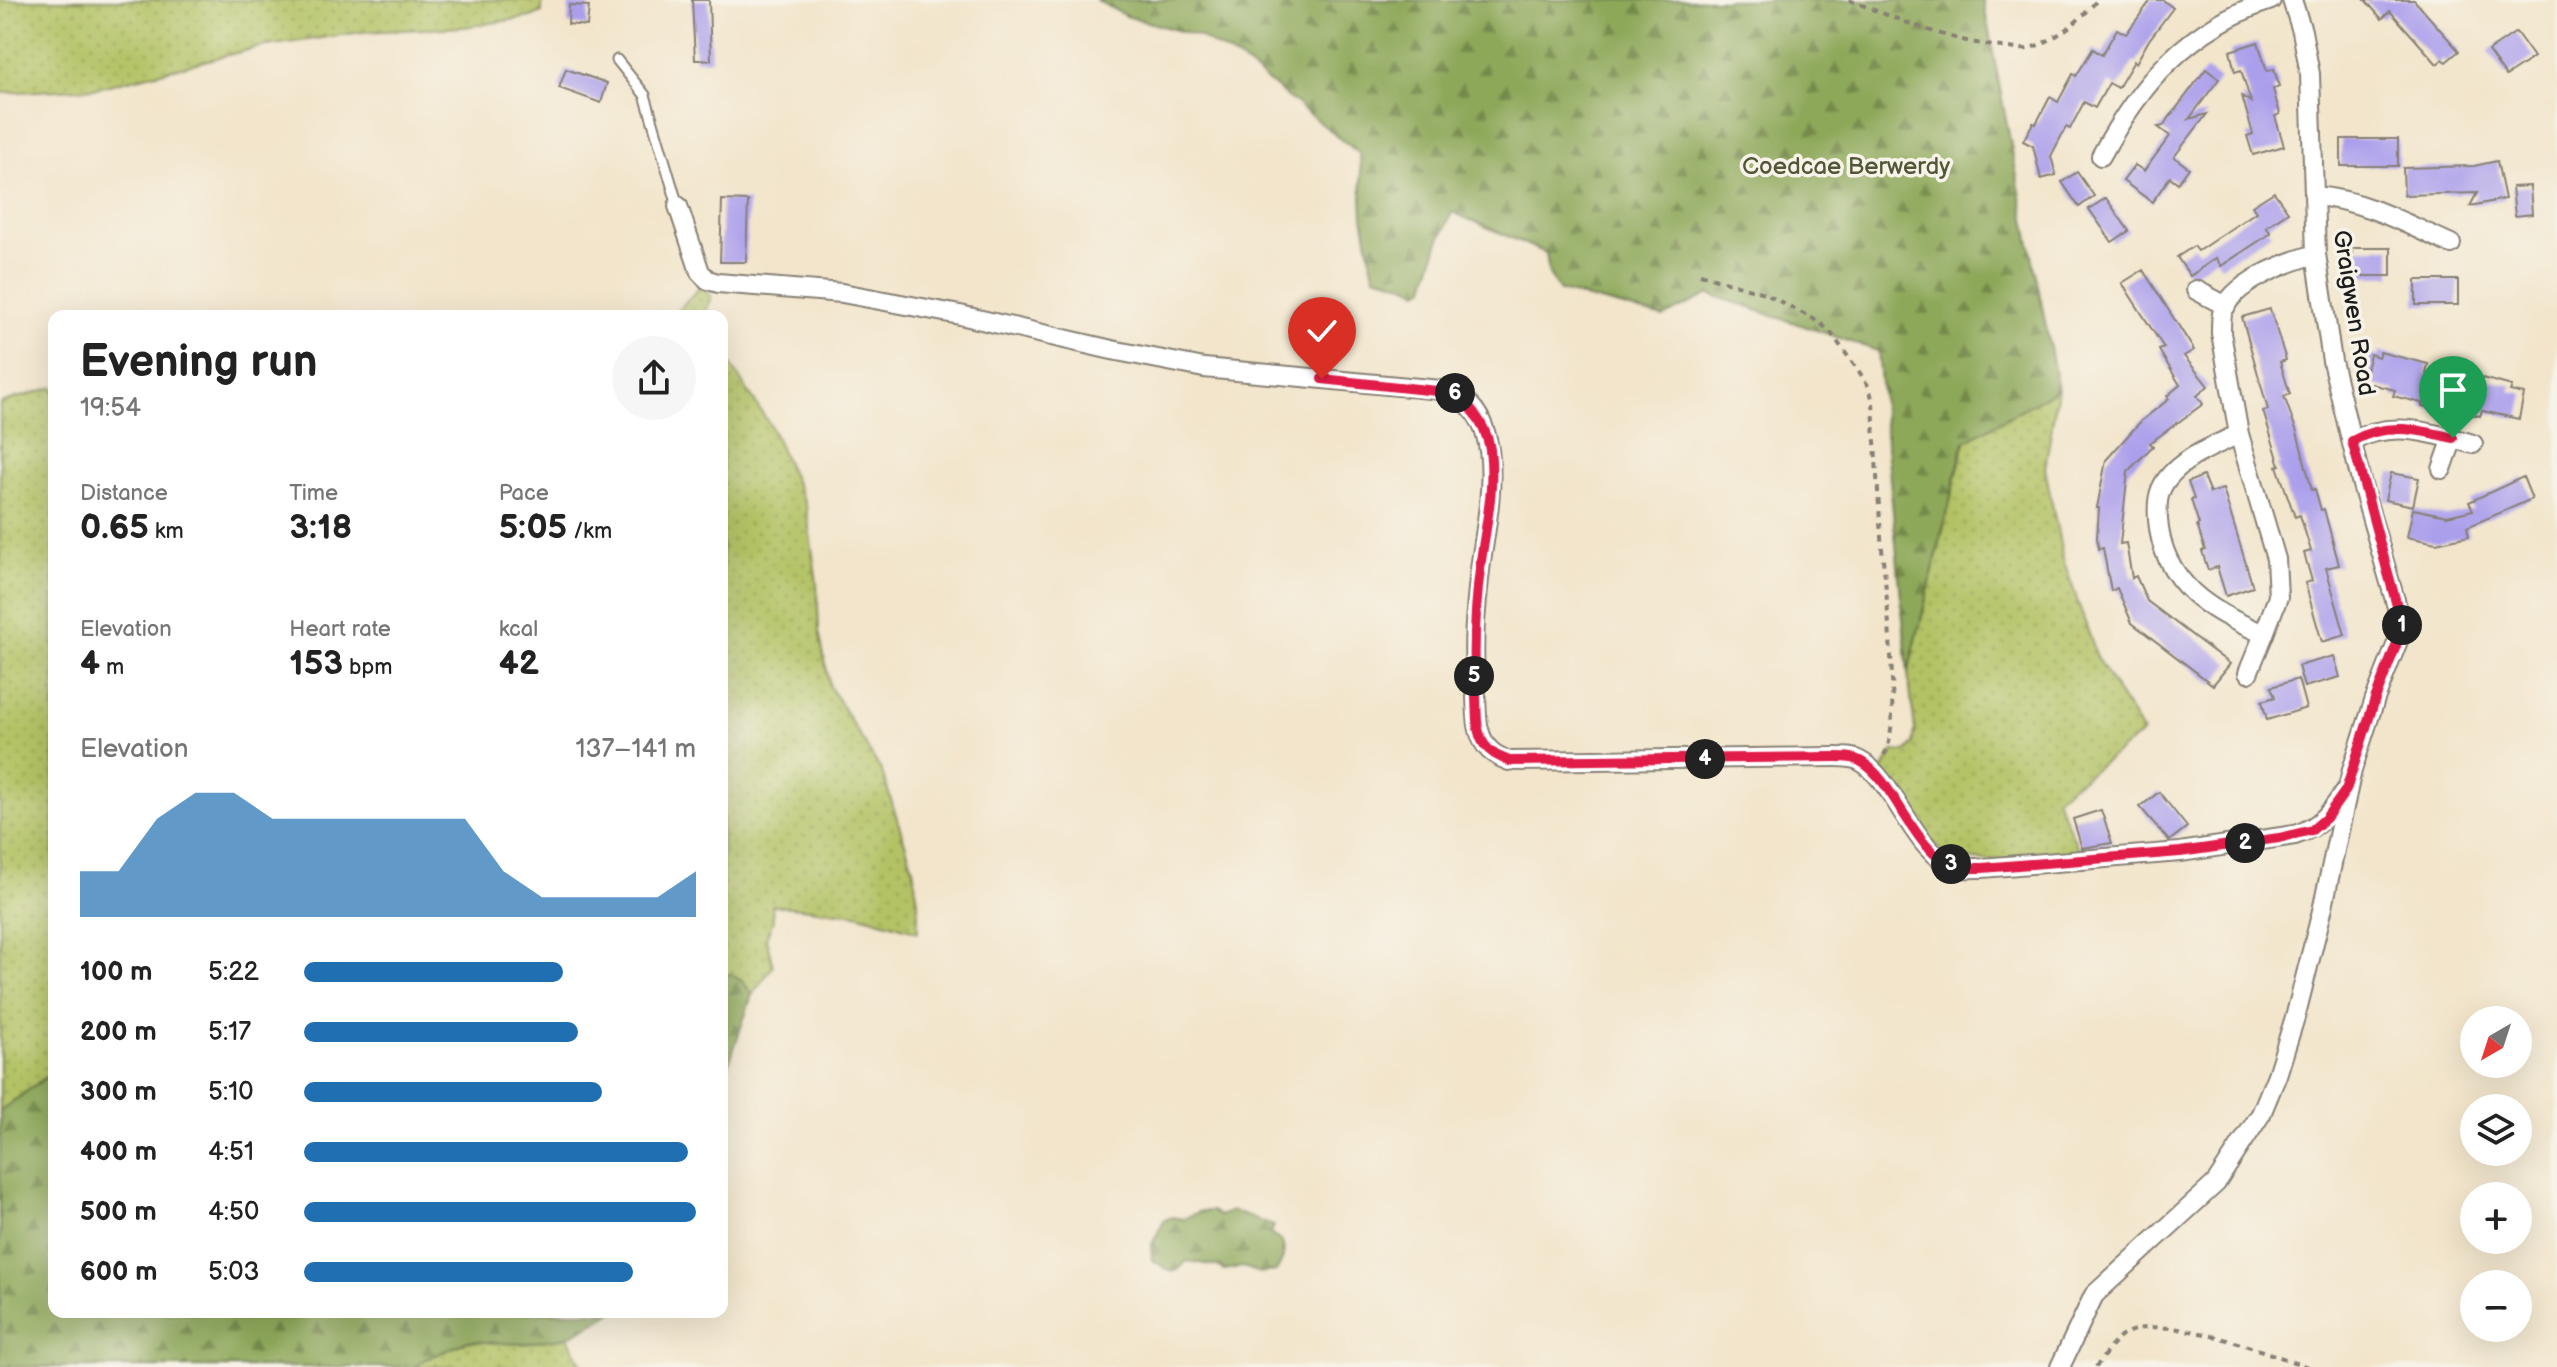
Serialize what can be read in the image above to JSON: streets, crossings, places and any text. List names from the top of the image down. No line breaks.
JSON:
{"streets":{"street":["Graigwen Road"]},"parks":["Coedcae Berwerdy"],"north":"bottom left","page":{"heading":["Evening run","19:54"],"pins":["6","1","5","4","2","3"],"stats":[["Distance","0.65 km"],["Time","3:18"],["Pace","5:05 /km"],["Elevation","4 m"],["Heart rate","153 bpm"],["kcal","42"]],"chart":["Elevation","137–141 m"],"list":[{"name":"100 m","note":"5:22"},{"name":"200 m","note":"5:17"},{"name":"300 m","note":"5:10"},{"name":"400 m","note":"4:51"},{"name":"500 m","note":"4:50"},{"name":"600 m","note":"5:03"}],"map_buttons":["+","−"]}}
